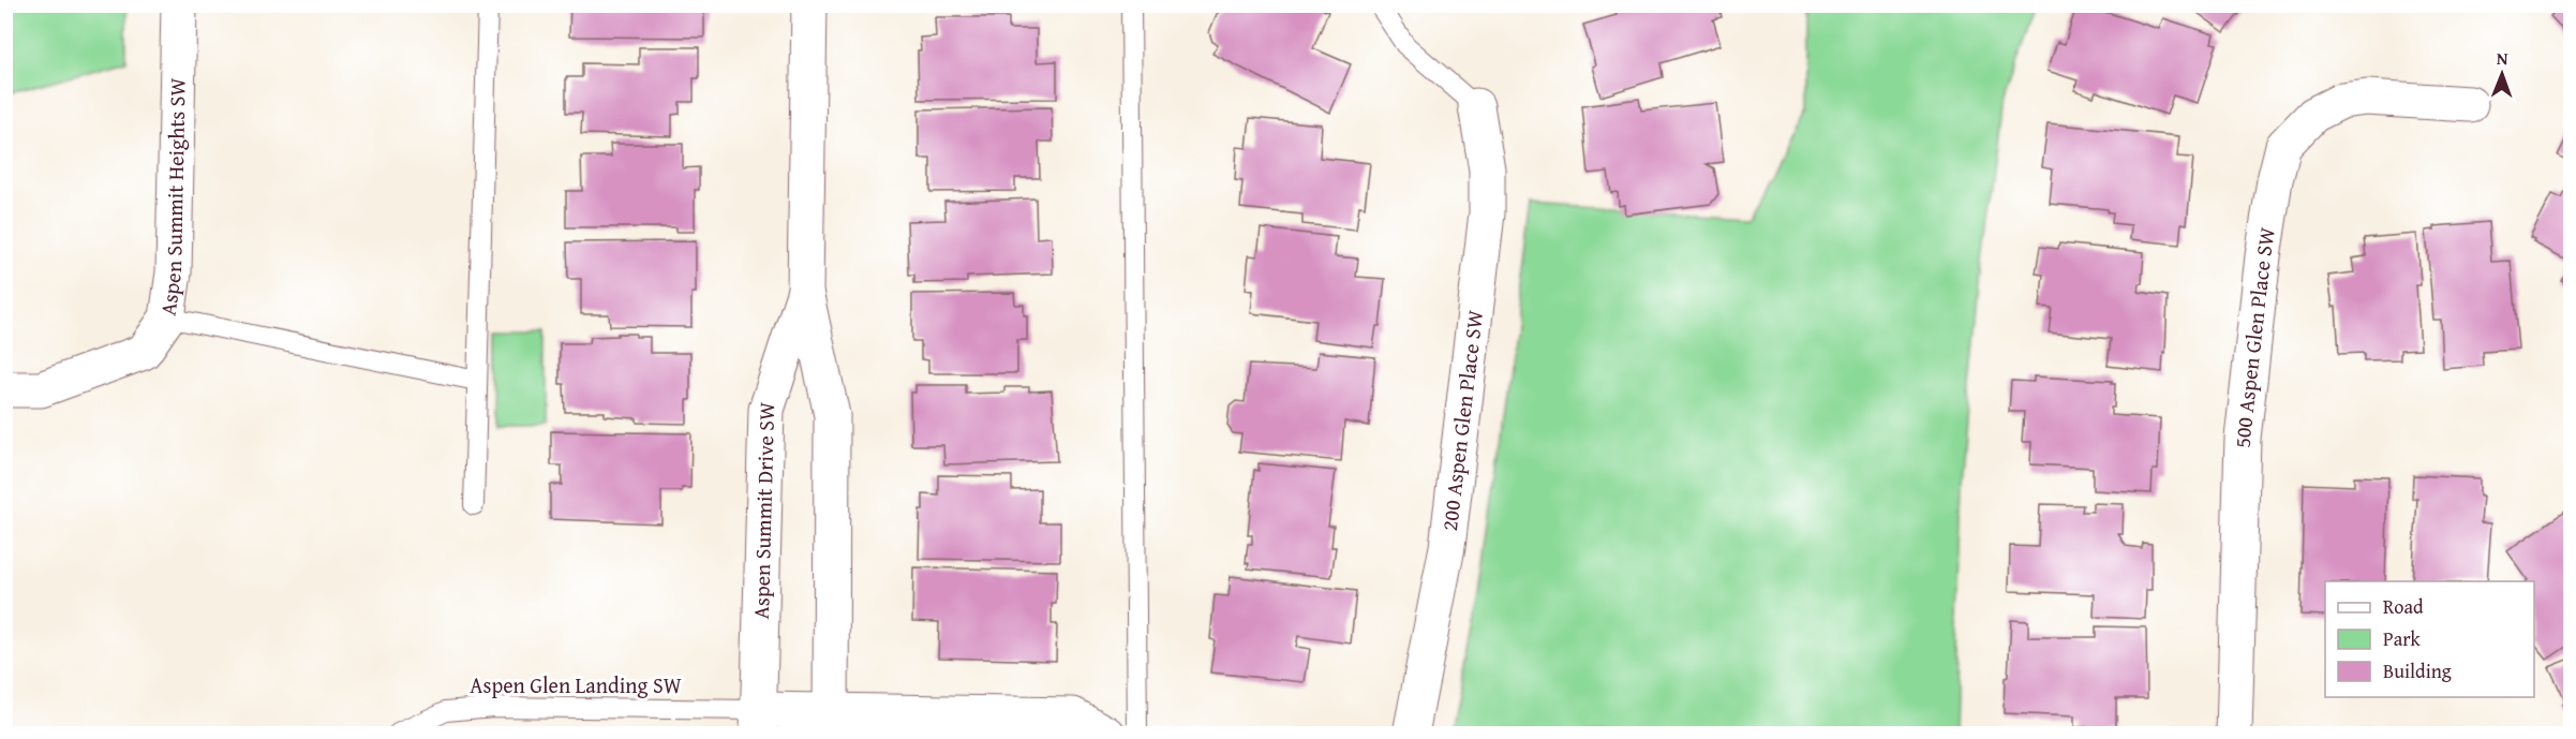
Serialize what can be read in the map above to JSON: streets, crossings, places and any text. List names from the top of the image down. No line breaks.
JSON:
{"streets":{"street":["Aspen Summit Heights SW","500 Aspen Glen Place SW","200 Aspen Glen Place SW","Aspen Summit Drive SW"],"lane":["Aspen Glen Landing SW"]},"crossings":[["Aspen Summit Drive SW","Aspen Glen Landing SW"]],"legend":["Road","Park","Building"],"north":"top"}
